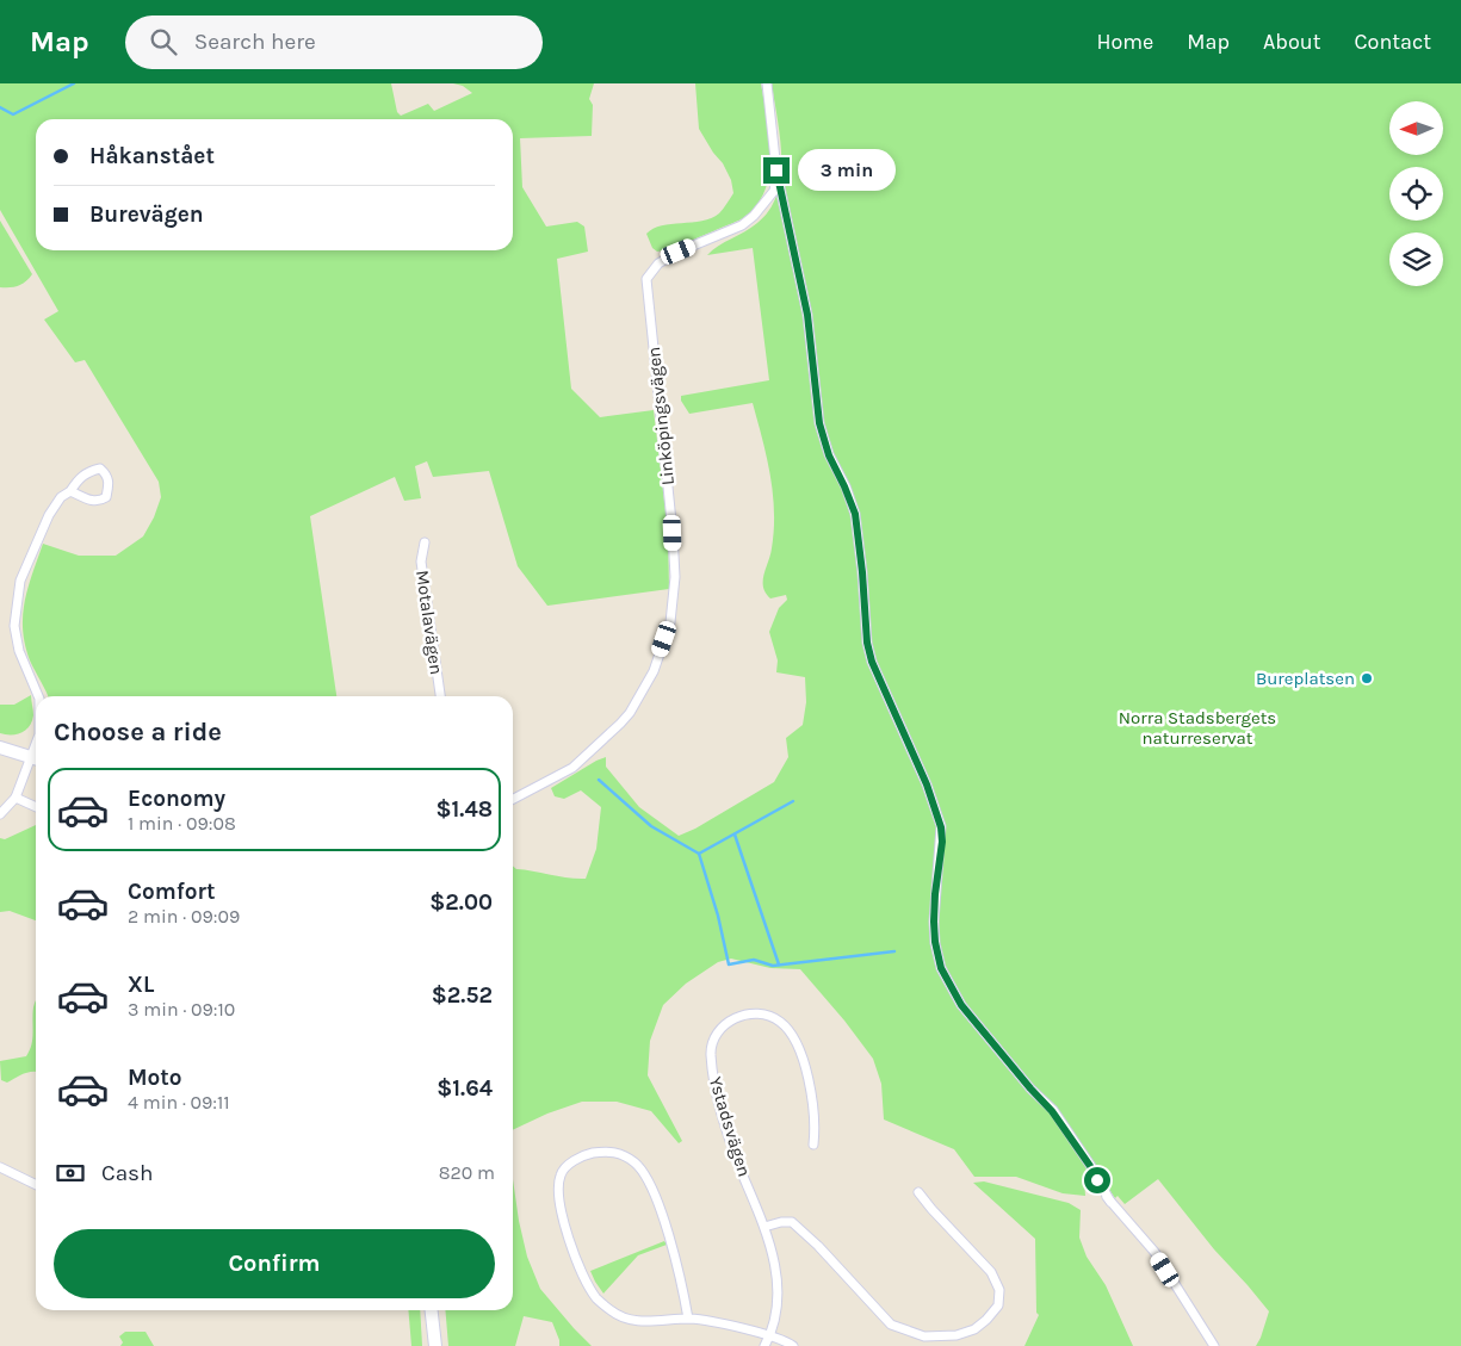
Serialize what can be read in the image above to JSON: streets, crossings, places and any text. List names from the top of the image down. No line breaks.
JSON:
{"streets":{"street":["Linköpingsvägen","Motalavägen","Ystadsvägen"]},"parks":["Norra Stadsbergets naturreservat"],"places":["Bureplatsen"],"north":"left","page":{"header":"Map","search":"Search here","nav":["Home","Map","About","Contact"],"banner":["Håkanstået","Burevägen"],"bubble":"3 min","heading":"Choose a ride","list":[{"name":"Economy","note":"1 min · 09:08","value":"$1.48"},{"name":"Comfort","note":"2 min · 09:09","value":"$2.00"},{"name":"XL","note":"3 min · 09:10","value":"$2.52"},{"name":"Moto","note":"4 min · 09:11","value":"$1.64"}],"pay":["Cash","820 m"],"buttons":"Confirm"}}
